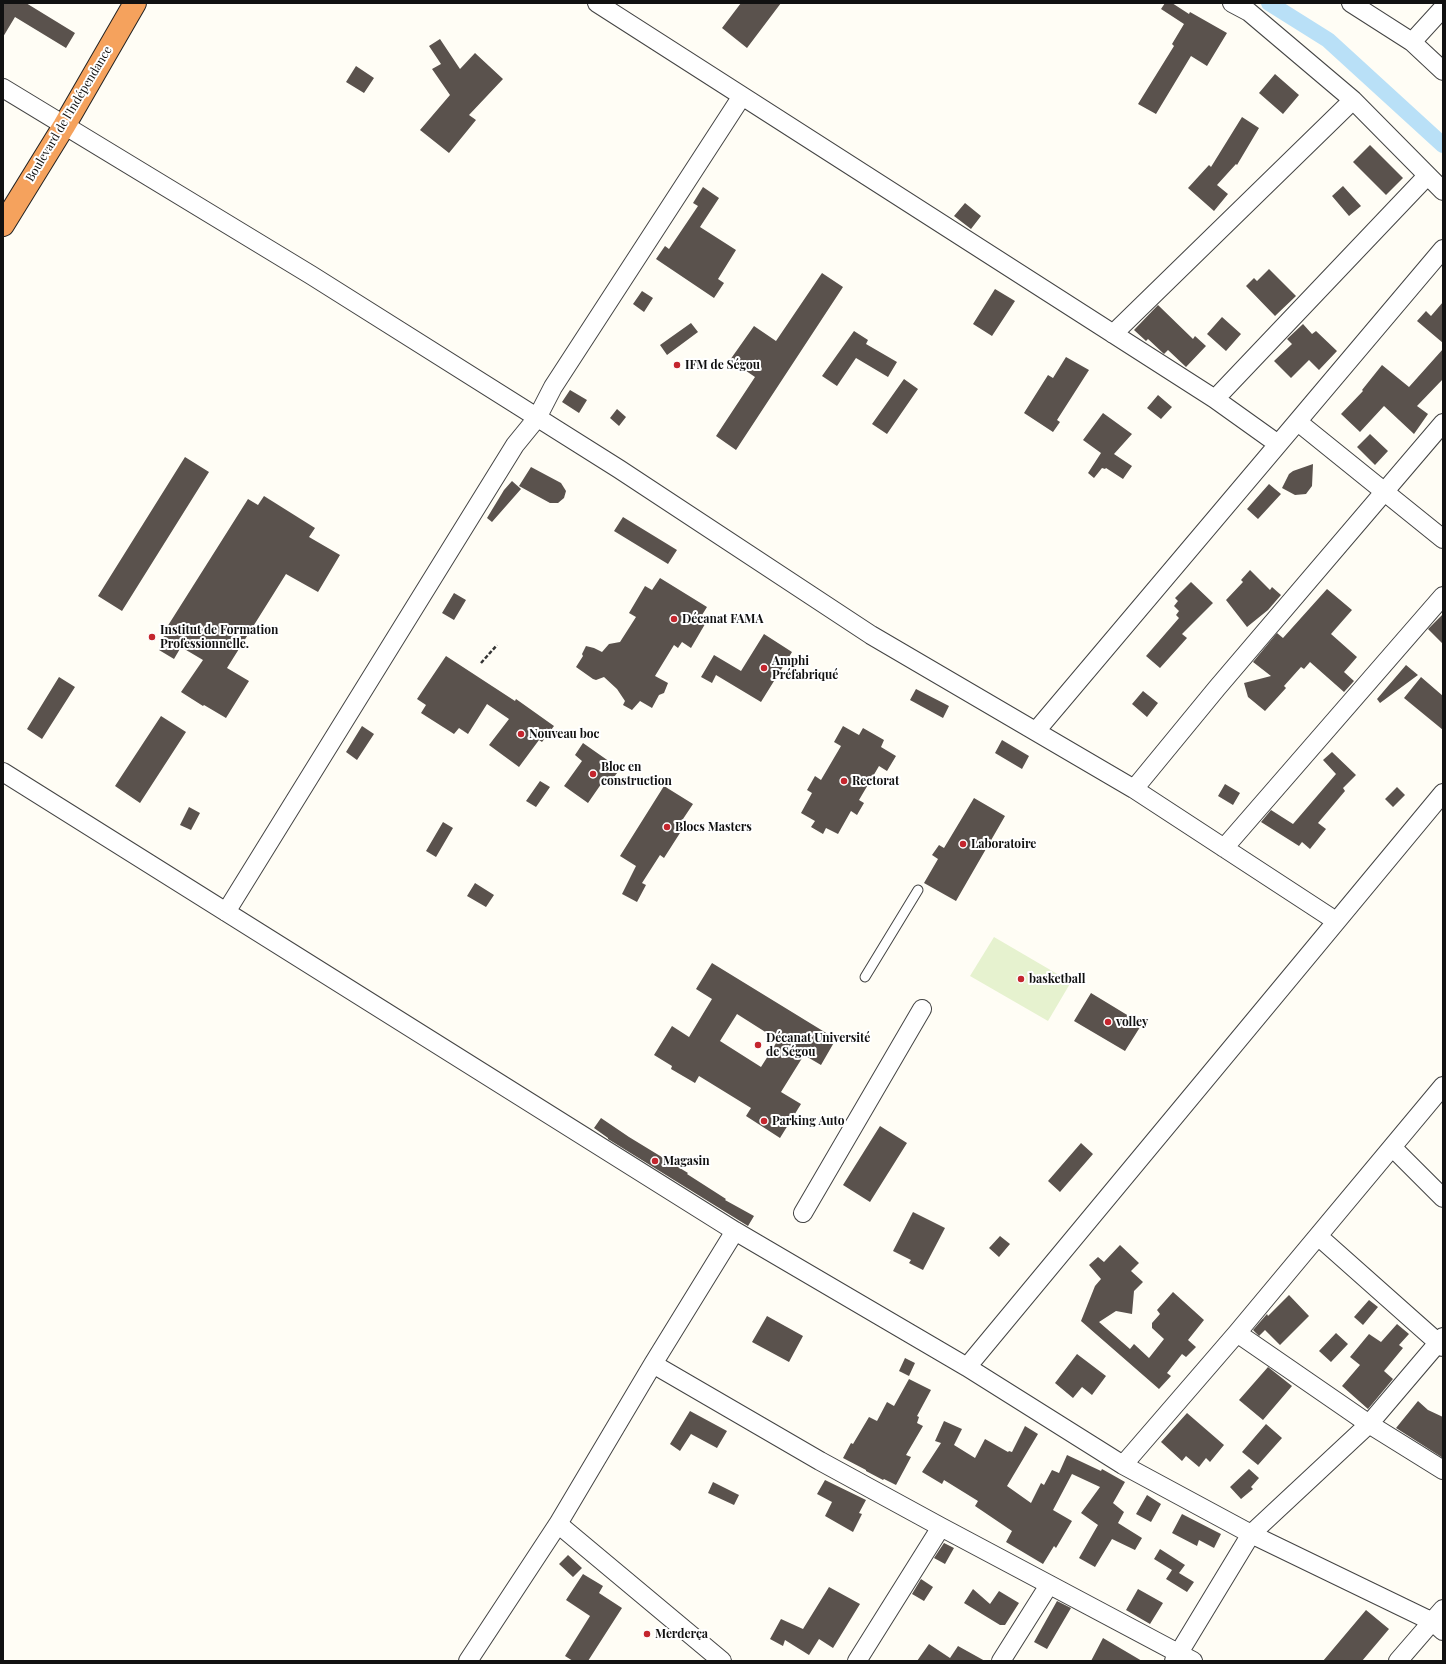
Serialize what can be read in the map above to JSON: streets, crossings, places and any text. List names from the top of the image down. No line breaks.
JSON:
{"streets":{"highway":["Boulevard de l'Indépendance"]},"places":["IFM de Ségou","Décanat FAMA","Institut de Formation Professionnelle.","Amphi Préfabriqué","Nouveau boc","Bloc en construction","Rectorat","Blocs Masters","Laboratoire","basketball","volley","Décanat Université de Ségou","Parking Auto","Magasin","Merderça"]}
